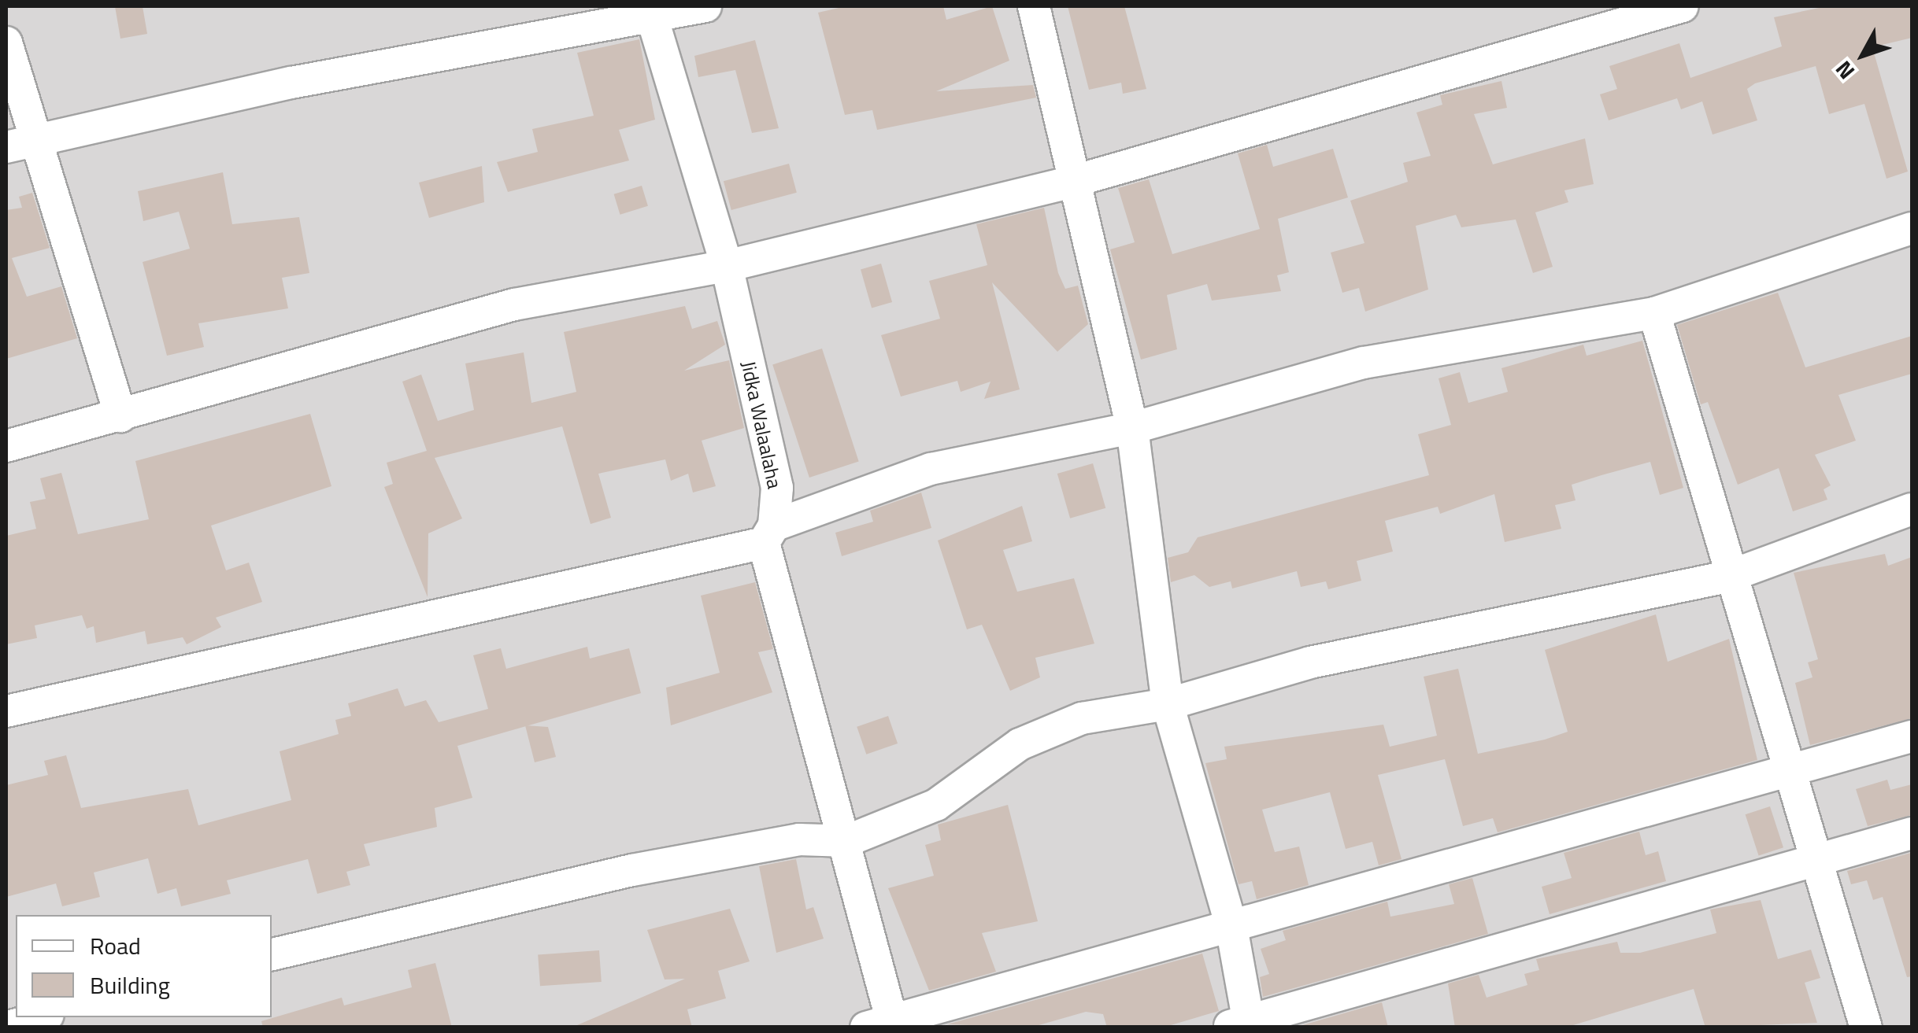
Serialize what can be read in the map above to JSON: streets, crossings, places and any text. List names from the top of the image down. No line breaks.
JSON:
{"streets":{"street":["Jidka Walaalaha"]},"legend":["Road","Building"],"north":"bottom left"}
